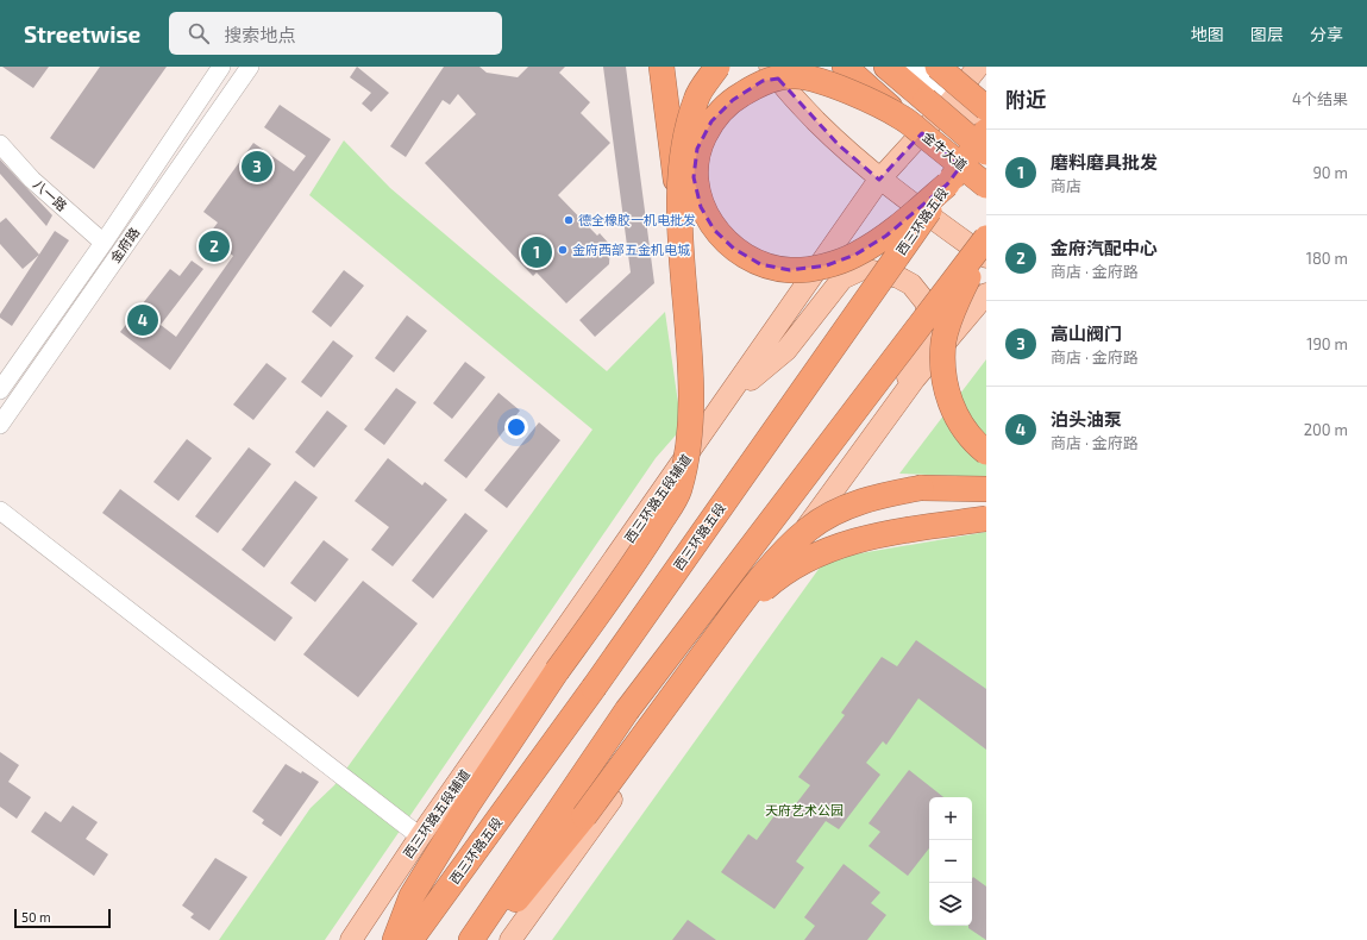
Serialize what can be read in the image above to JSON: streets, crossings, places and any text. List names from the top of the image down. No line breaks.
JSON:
{"streets":{"highway":["金牛大道","西三环路五段"],"main road":["西三环路五段辅道"],"street":["八一路","金府路"]},"crossings":[["八一路","金府路"]],"parks":["天府艺术公园"],"places":["德全橡胶一机电批发","金府西部五金机电城"],"scale_bar":"50 m","page":{"header":"Streetwise","search":"搜索地点","nav":["地图","图层","分享"],"heading":["附近","4个结果"],"list":[{"mark":"1","name":"磨料磨具批发","note":"商店","value":"90 m"},{"mark":"2","name":"金府汽配中心","note":"商店 · 金府路","value":"180 m"},{"mark":"3","name":"高山阀门","note":"商店 · 金府路","value":"190 m"},{"mark":"4","name":"泊头油泵","note":"商店 · 金府路","value":"200 m"}],"pins":["3","2","1","4"],"map_buttons":["+","−"],"scale":"50 m"}}
